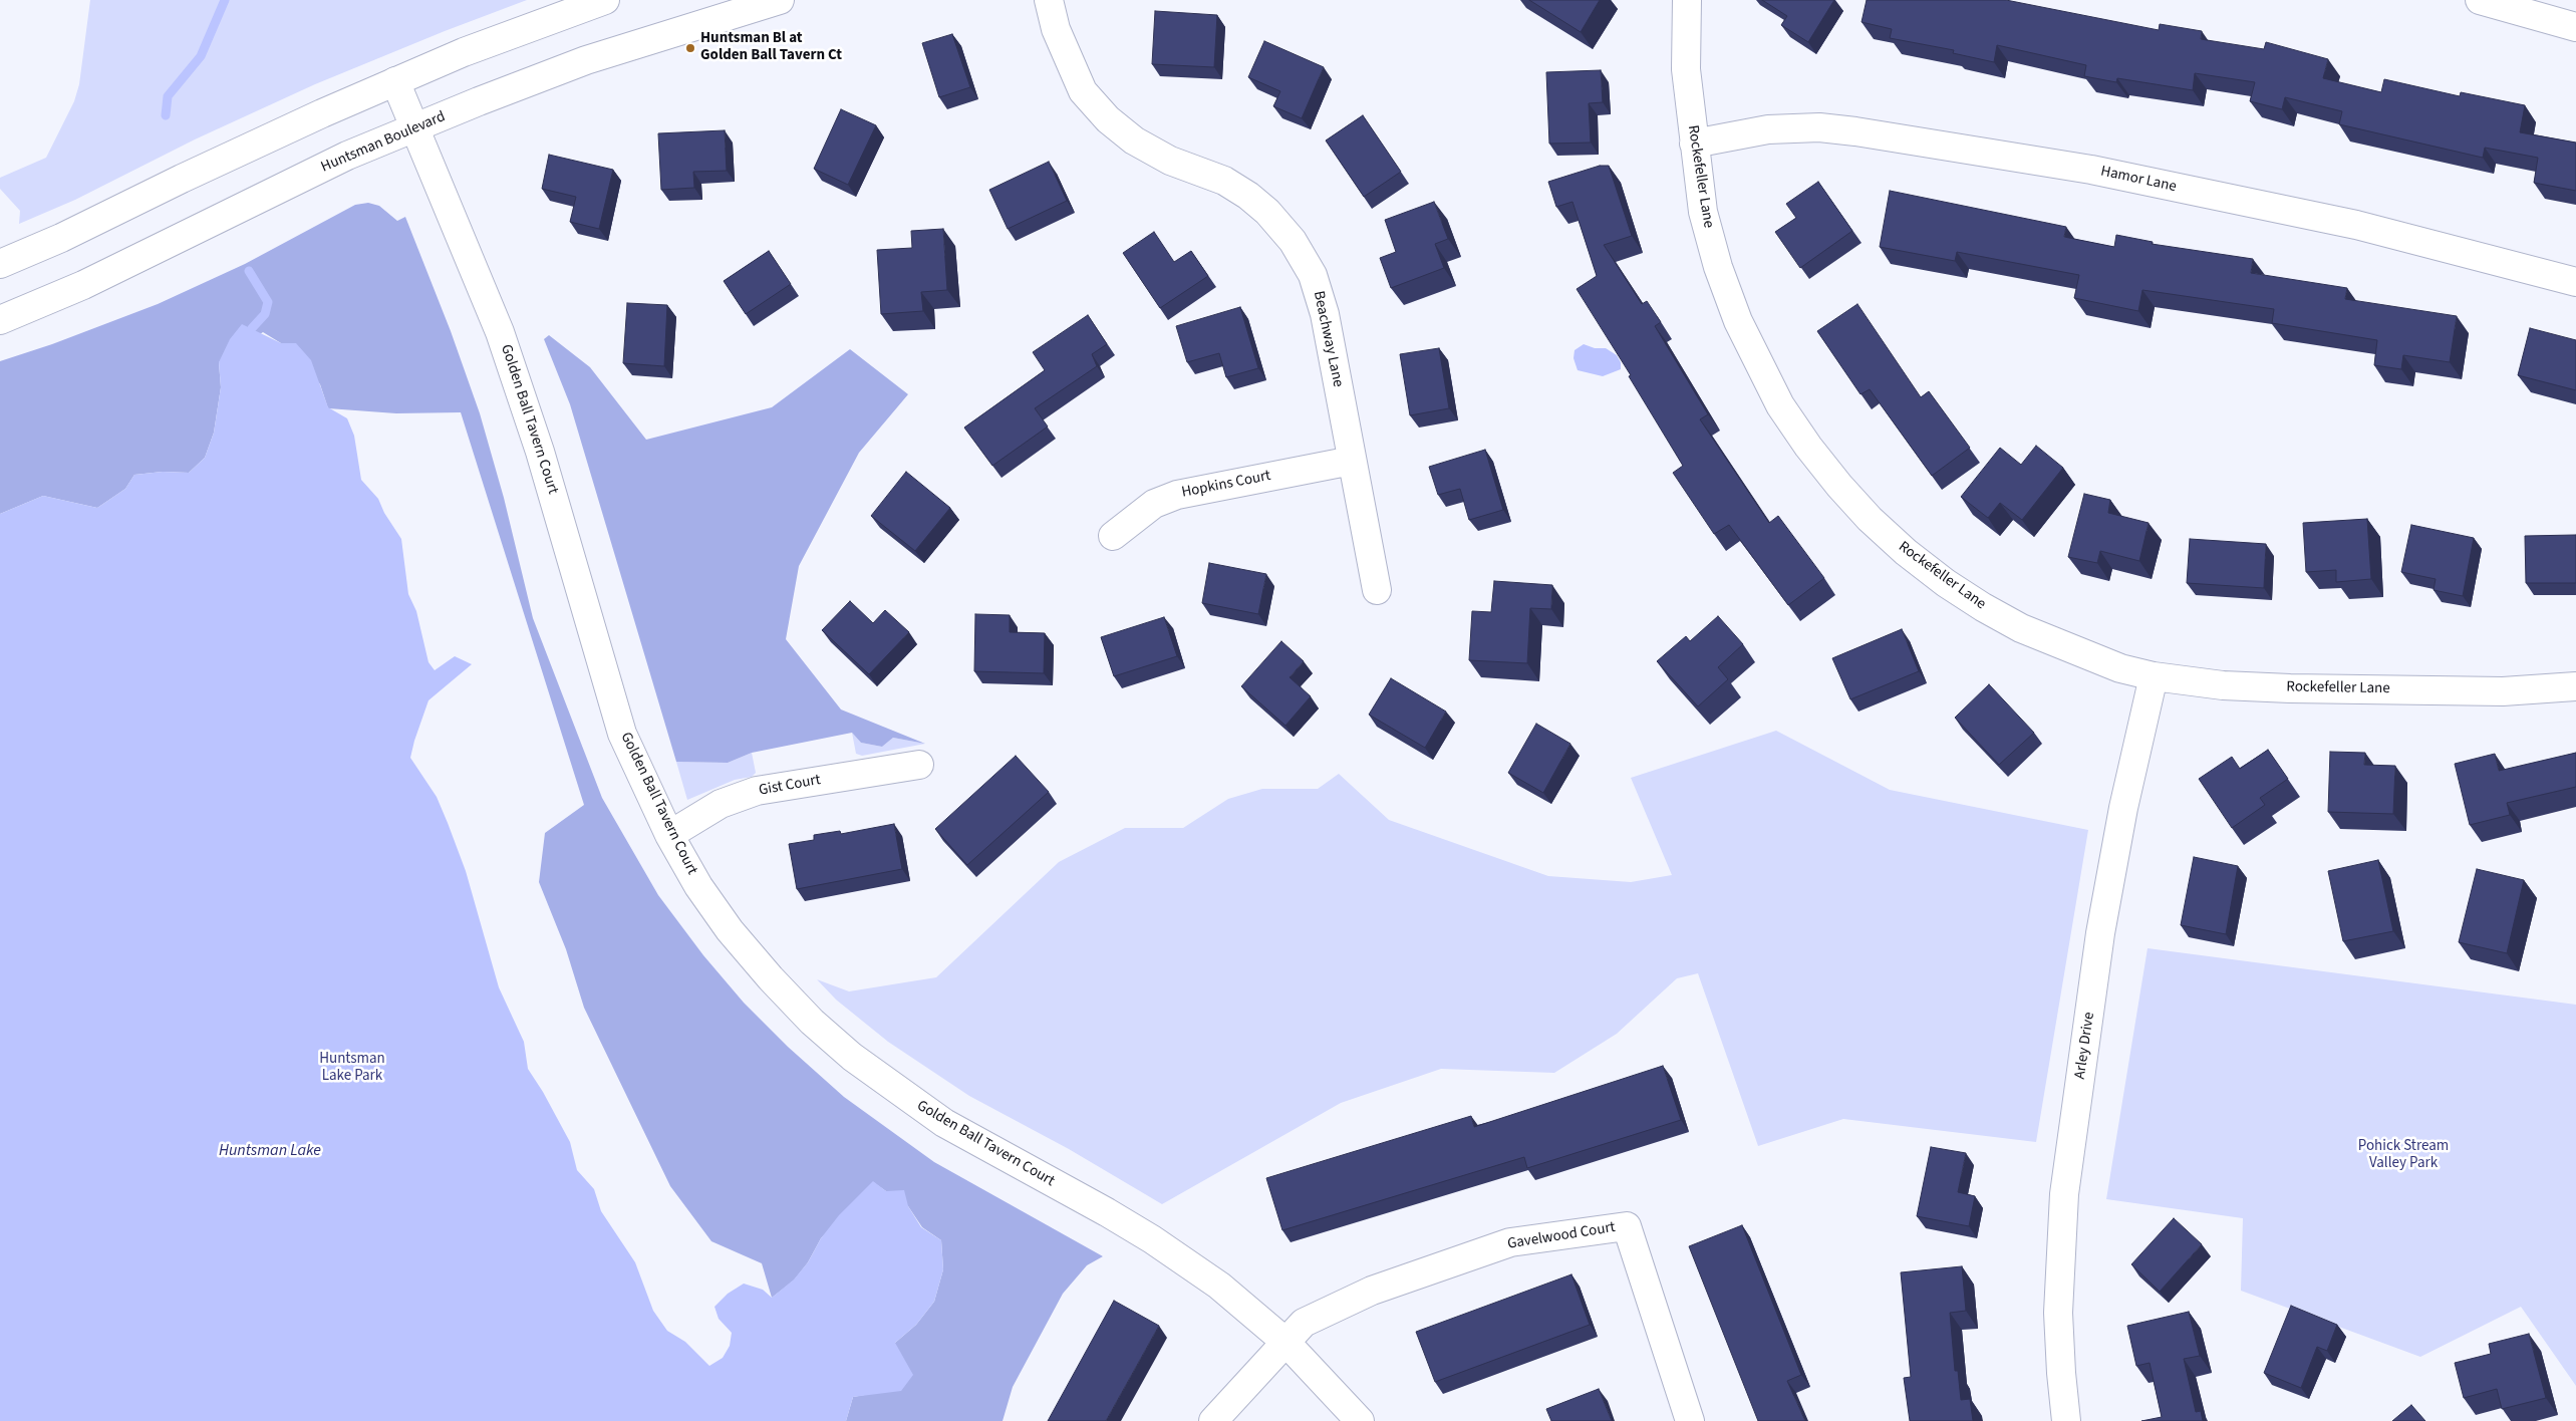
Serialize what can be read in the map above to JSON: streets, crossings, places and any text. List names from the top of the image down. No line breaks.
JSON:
{"streets":{"street":["Huntsman Boulevard","Rockefeller Lane","Hamor Lane","Beachway Lane","Golden Ball Tavern Court","Hopkins Court","Gist Court","Arley Drive","Gavelwood Court"]},"crossings":[["Huntsman Boulevard","Golden Ball Tavern Court"],["Rockefeller Lane","Hamor Lane"],["Rockefeller Lane","Arley Drive"],["Beachway Lane","Hopkins Court"],["Golden Ball Tavern Court","Gist Court"],["Golden Ball Tavern Court","Gavelwood Court"]],"water":["Huntsman Lake"],"parks":["Huntsman Lake Park","Pohick Stream Valley Park"],"places":["Huntsman Bl at Golden Ball Tavern Ct"]}
